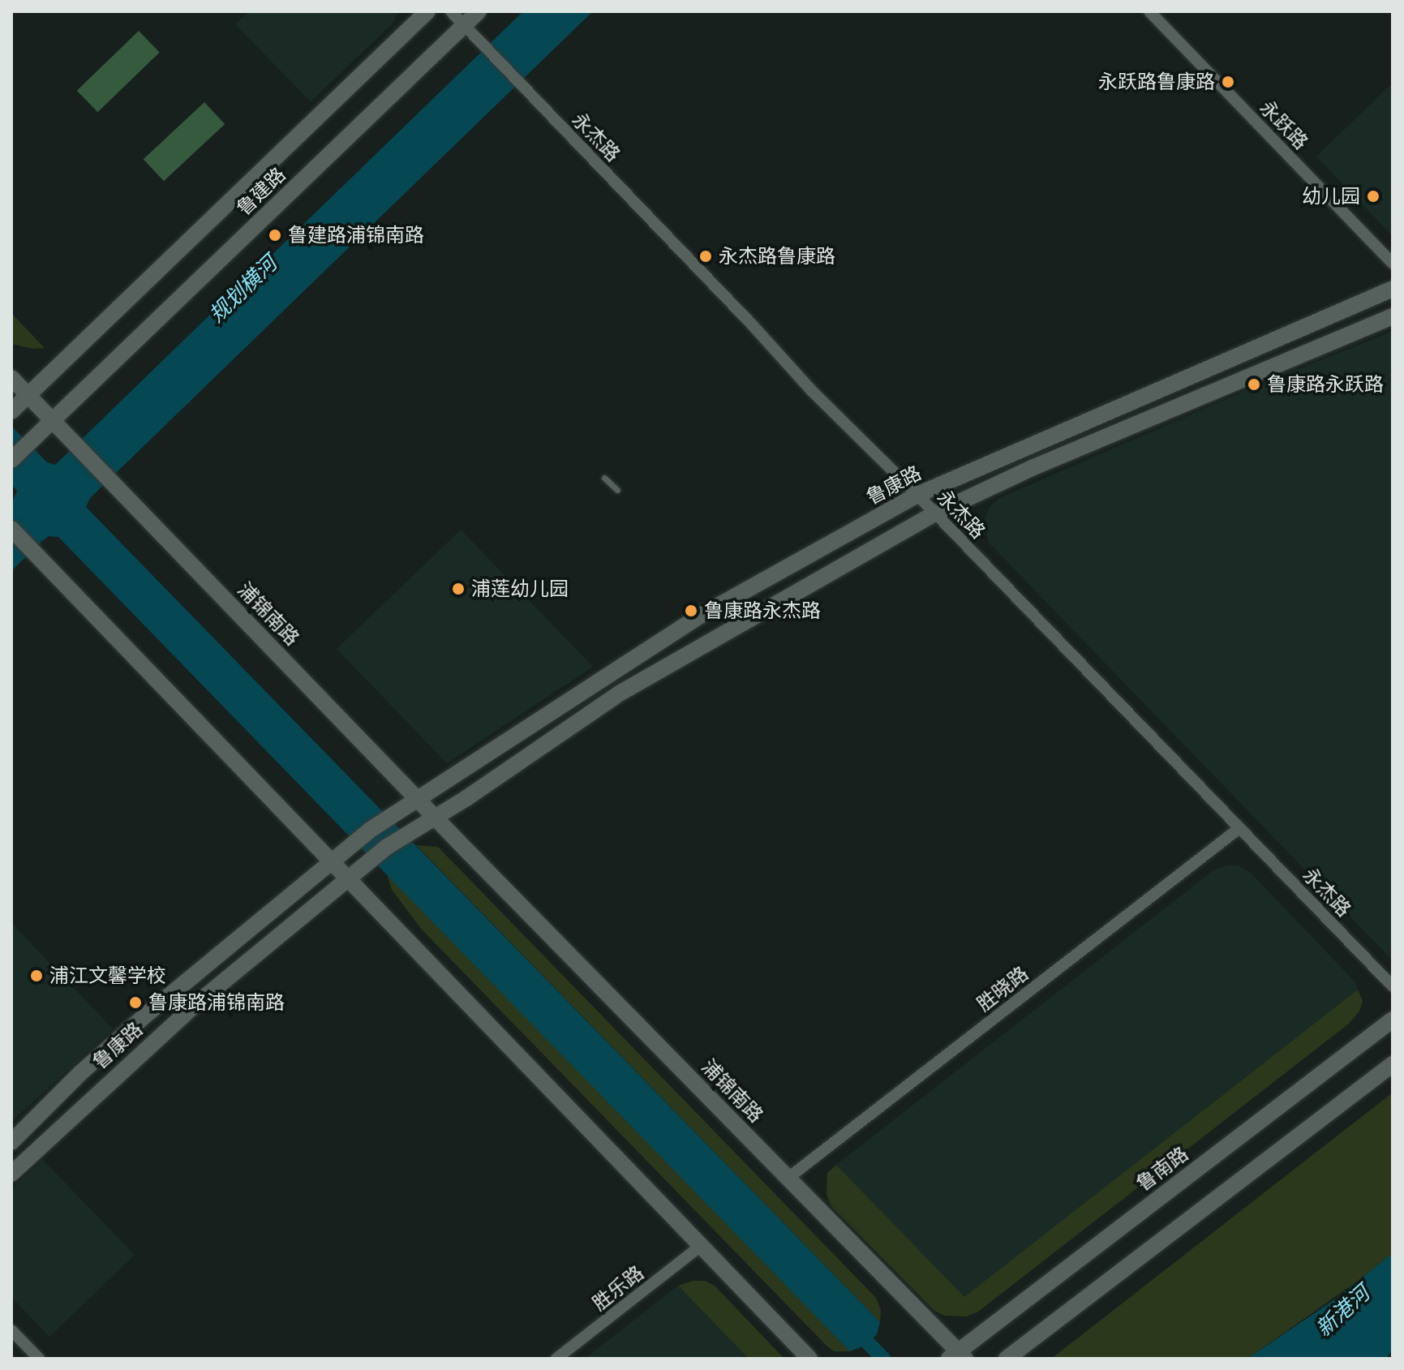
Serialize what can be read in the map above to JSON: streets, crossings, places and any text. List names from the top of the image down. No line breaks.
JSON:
{"streets":{"street":["永跃路","永杰路","鲁建路","鲁康路","浦锦南路","胜晓路","鲁南路","胜乐路"]},"crossings":[["永杰路","鲁建路"],["永杰路","鲁康路"],["永杰路","胜晓路"],["鲁建路","浦锦南路"],["鲁康路","浦锦南路"],["浦锦南路","胜晓路"],["浦锦南路","鲁南路"]],"water":["规划横河","新港河"],"places":["永跃路鲁康路","幼儿园","鲁建路浦锦南路","永杰路鲁康路","鲁康路永跃路","浦莲幼儿园","鲁康路永杰路","浦江文馨学校","鲁康路浦锦南路"]}
